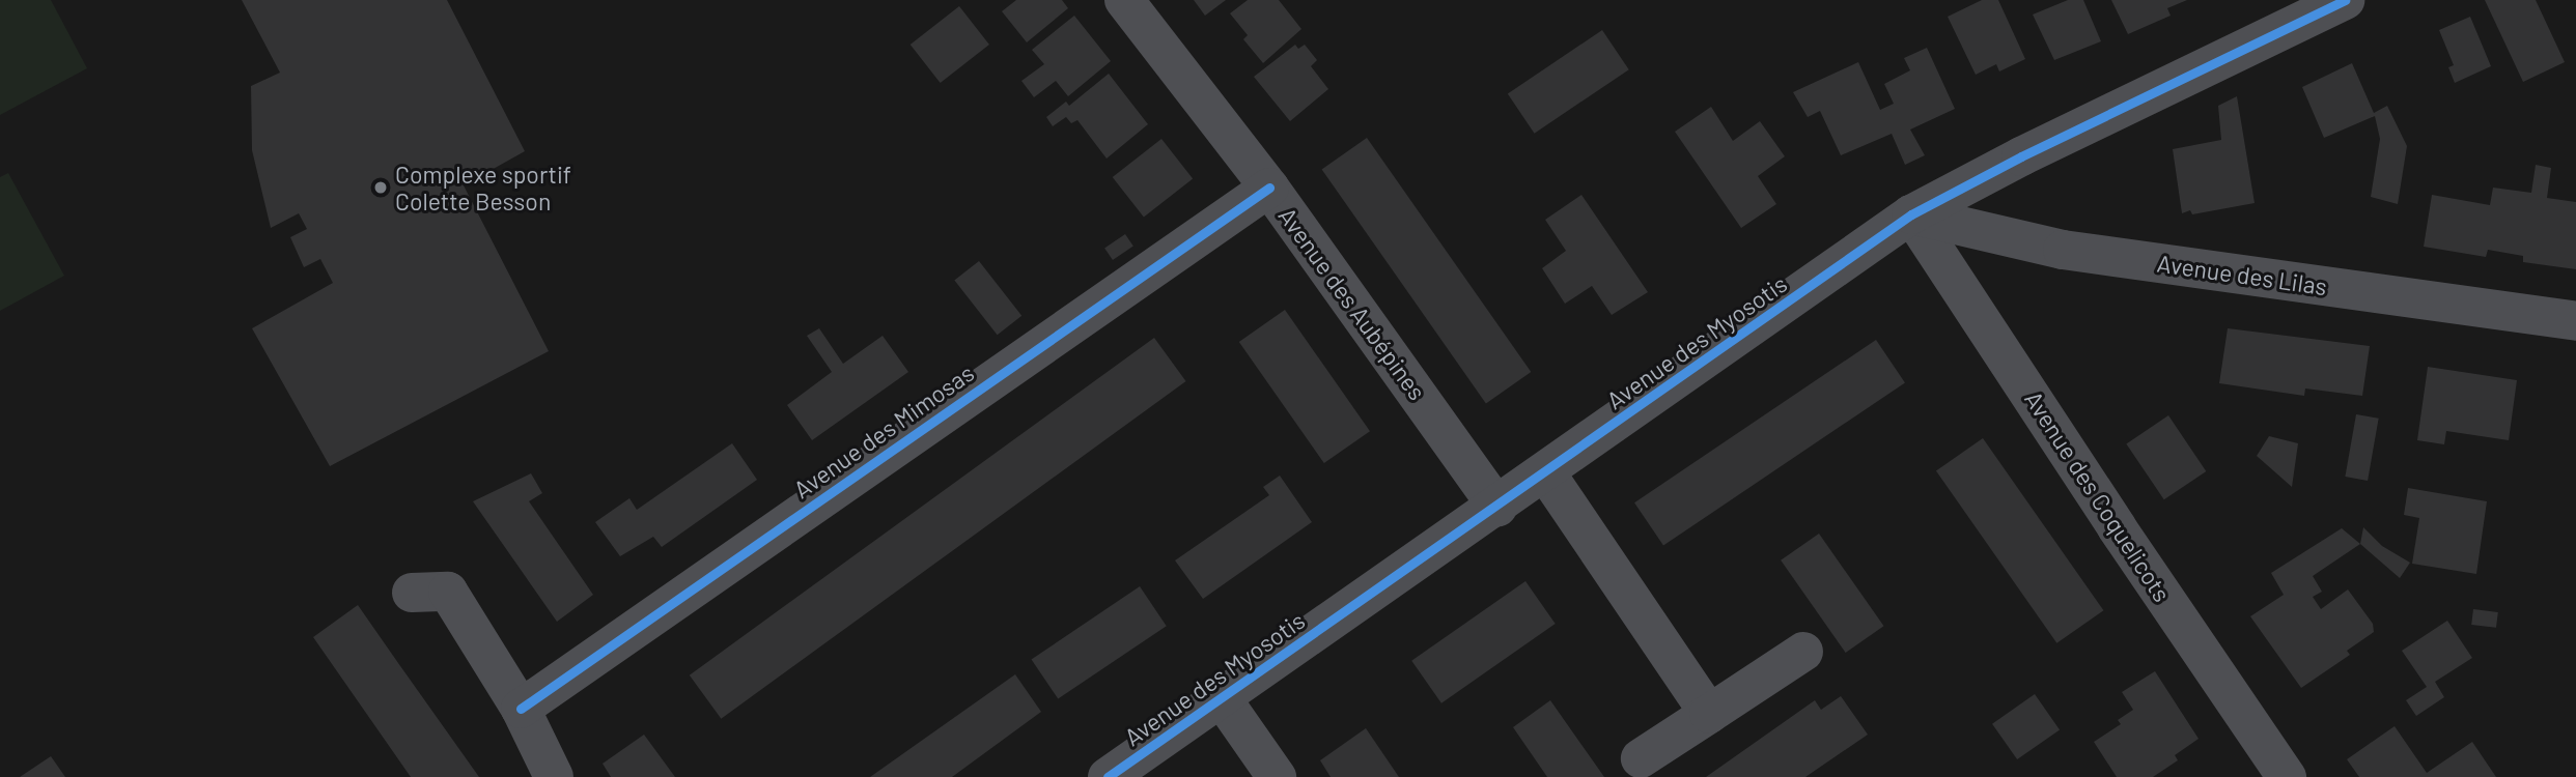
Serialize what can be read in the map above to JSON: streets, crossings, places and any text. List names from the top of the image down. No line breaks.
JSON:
{"streets":{"street":["Avenue des Lilas","Avenue des Aubépines","Avenue des Myosotis","Avenue des Mimosas","Avenue des Coquelicots"]},"crossings":[["Avenue des Lilas","Avenue des Myosotis"],["Avenue des Lilas","Avenue des Coquelicots"],["Avenue des Aubépines","Avenue des Myosotis"],["Avenue des Aubépines","Avenue des Mimosas"],["Avenue des Myosotis","Avenue des Coquelicots"]],"places":["Complexe sportif Colette Besson"]}
